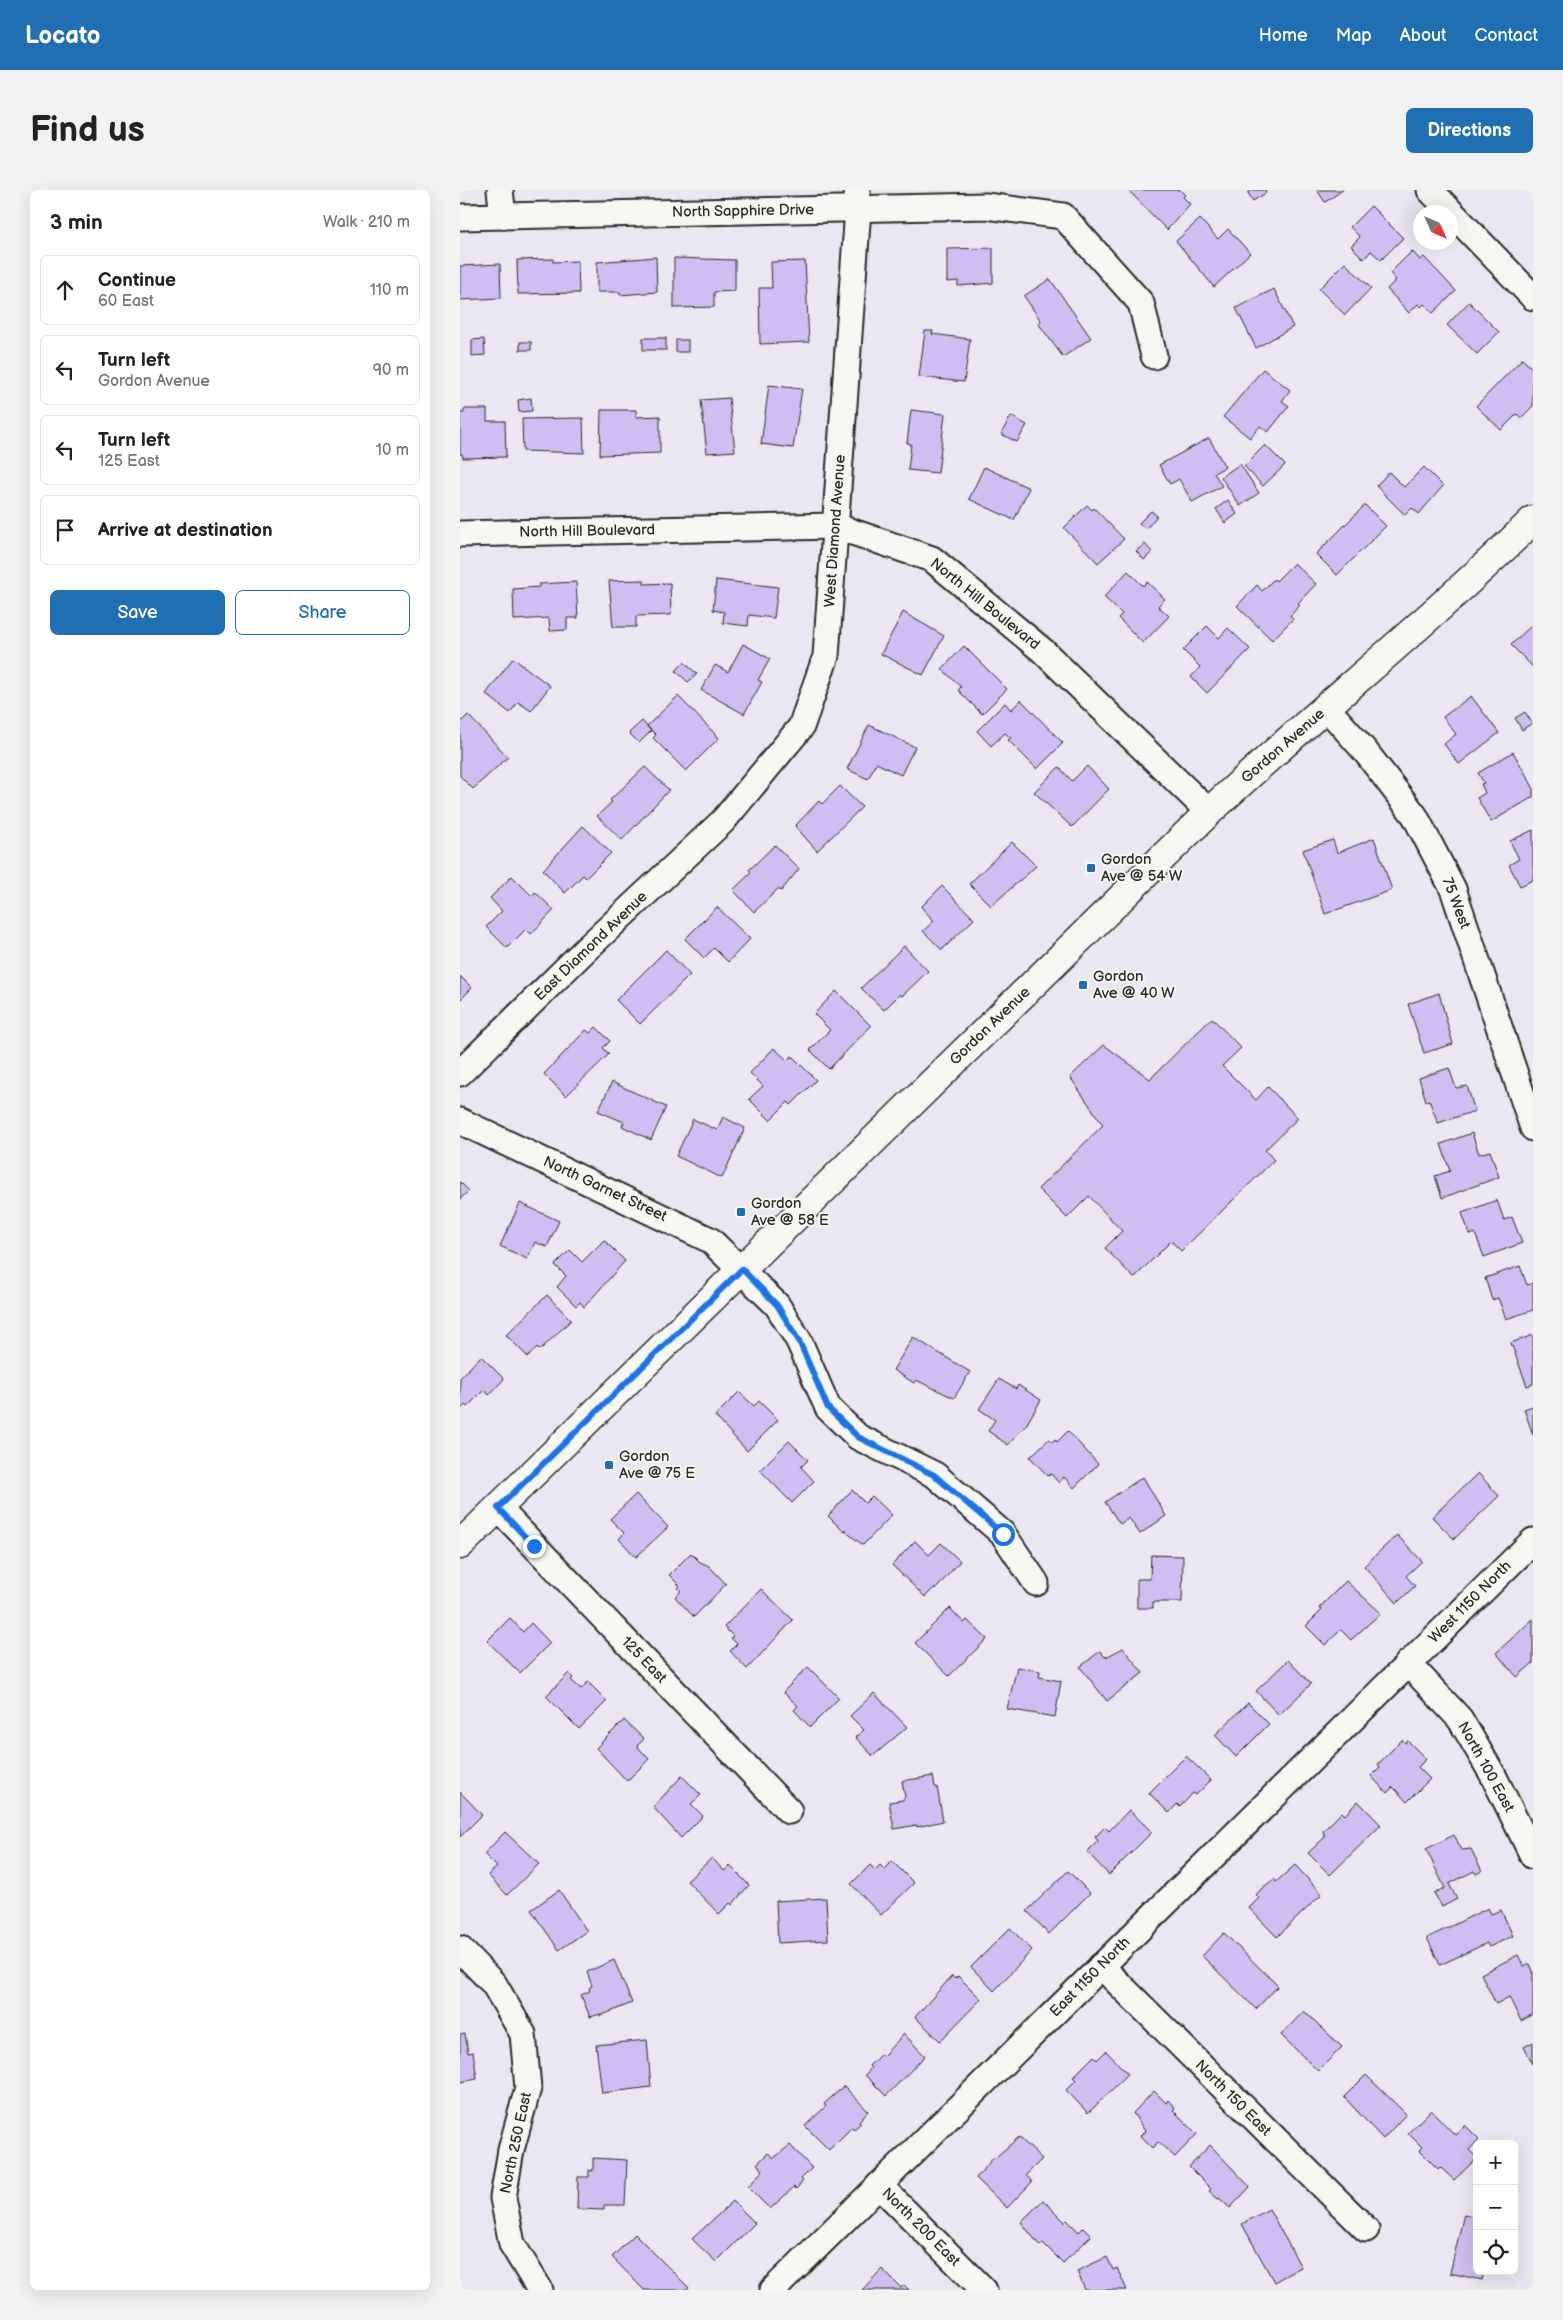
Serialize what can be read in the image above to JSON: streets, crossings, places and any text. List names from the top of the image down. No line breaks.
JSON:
{"streets":{"main road":["Gordon Avenue"],"street":["North Sapphire Drive","North Hill Boulevard","West Diamond Avenue","75 West","East Diamond Avenue","North Garnet Street","West 1150 North","125 East","North 100 East","East 1150 North","North 150 East","North 250 East","North 200 East"]},"crossings":[["North Sapphire Drive","West Diamond Avenue"],["North Hill Boulevard","West Diamond Avenue"],["North Hill Boulevard","Gordon Avenue"],["West Diamond Avenue","East Diamond Avenue"],["Gordon Avenue","75 West"],["Gordon Avenue","North Garnet Street"],["Gordon Avenue","125 East"],["West 1150 North","North 100 East"],["West 1150 North","East 1150 North"],["North 100 East","East 1150 North"],["East 1150 North","North 150 East"],["East 1150 North","North 200 East"]],"places":{"transit":["Gordon Ave @ 54 W","Gordon Ave @ 40 W","Gordon Ave @ 58 E","Gordon Ave @ 75 E"]},"north":"bottom right","page":{"header":"Locato","nav":["Home","Map","About","Contact"],"buttons":["Directions",["Save","Share"]],"title":"Find us","heading":["3 min","Walk · 210 m"],"list":[["Continue","60 East","110 m"],["Turn left","Gordon Avenue","90 m"],["Turn left","125 East","10 m"],"Arrive at destination"],"map_buttons":["+","−"]}}
